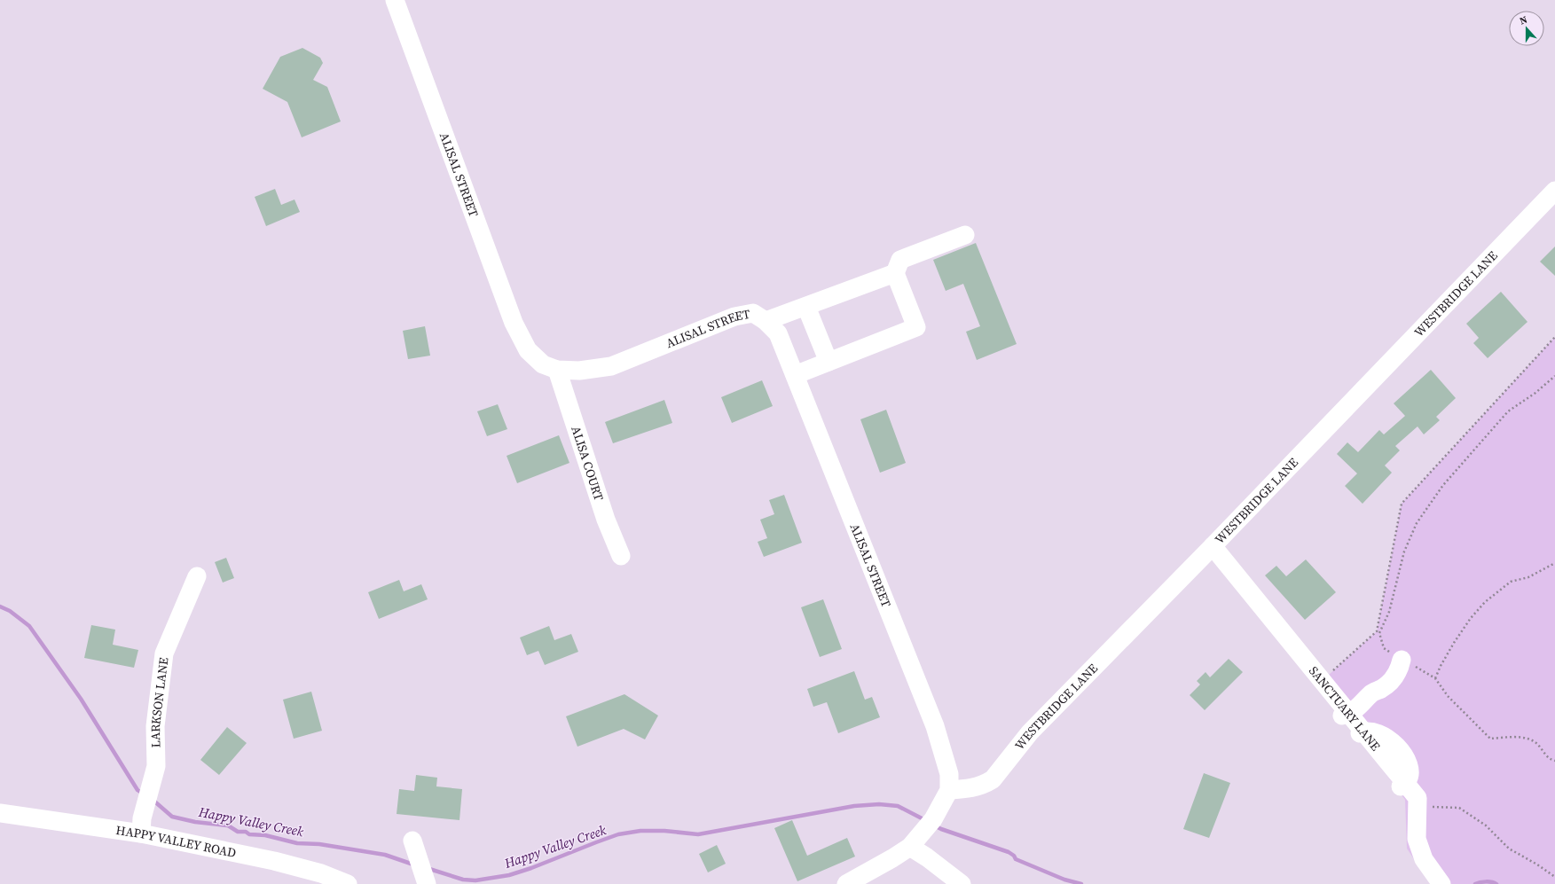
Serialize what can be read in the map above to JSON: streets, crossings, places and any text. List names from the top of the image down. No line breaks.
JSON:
{"streets":{"street":["ALISAL STREET","WESTBRIDGE LANE","ALISA COURT","LARKSON LANE","SANCTUARY LANE","HAPPY VALLEY ROAD"]},"crossings":[["ALISAL STREET","WESTBRIDGE LANE"],["ALISAL STREET","ALISA COURT"],["WESTBRIDGE LANE","SANCTUARY LANE"],["LARKSON LANE","HAPPY VALLEY ROAD"]],"water":["Happy Valley Creek"],"north":"top"}
